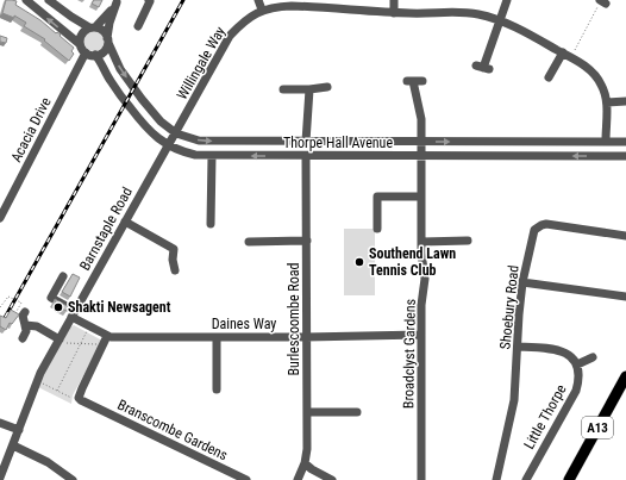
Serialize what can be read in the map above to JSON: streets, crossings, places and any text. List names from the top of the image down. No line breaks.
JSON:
{"streets":{"main road":["A13"],"street":["Willingale Way","Acacia Drive","Thorpe Hall Avenue","Barnstaple Road","Shoebury Road","Burlescoombe Road","Daines Way","Broadclyst Gardens","Little Thorpe","Branscombe Gardens"]},"crossings":[["Willingale Way","Thorpe Hall Avenue"],["Willingale Way","Barnstaple Road"],["Acacia Drive","Thorpe Hall Avenue"],["Thorpe Hall Avenue","Barnstaple Road"],["Thorpe Hall Avenue","Burlescoombe Road"],["Thorpe Hall Avenue","Broadclyst Gardens"],["Barnstaple Road","Daines Way"],["Burlescoombe Road","Daines Way"],["Daines Way","Broadclyst Gardens"]],"places":["Southend Lawn Tennis Club","Shakti Newsagent"]}
